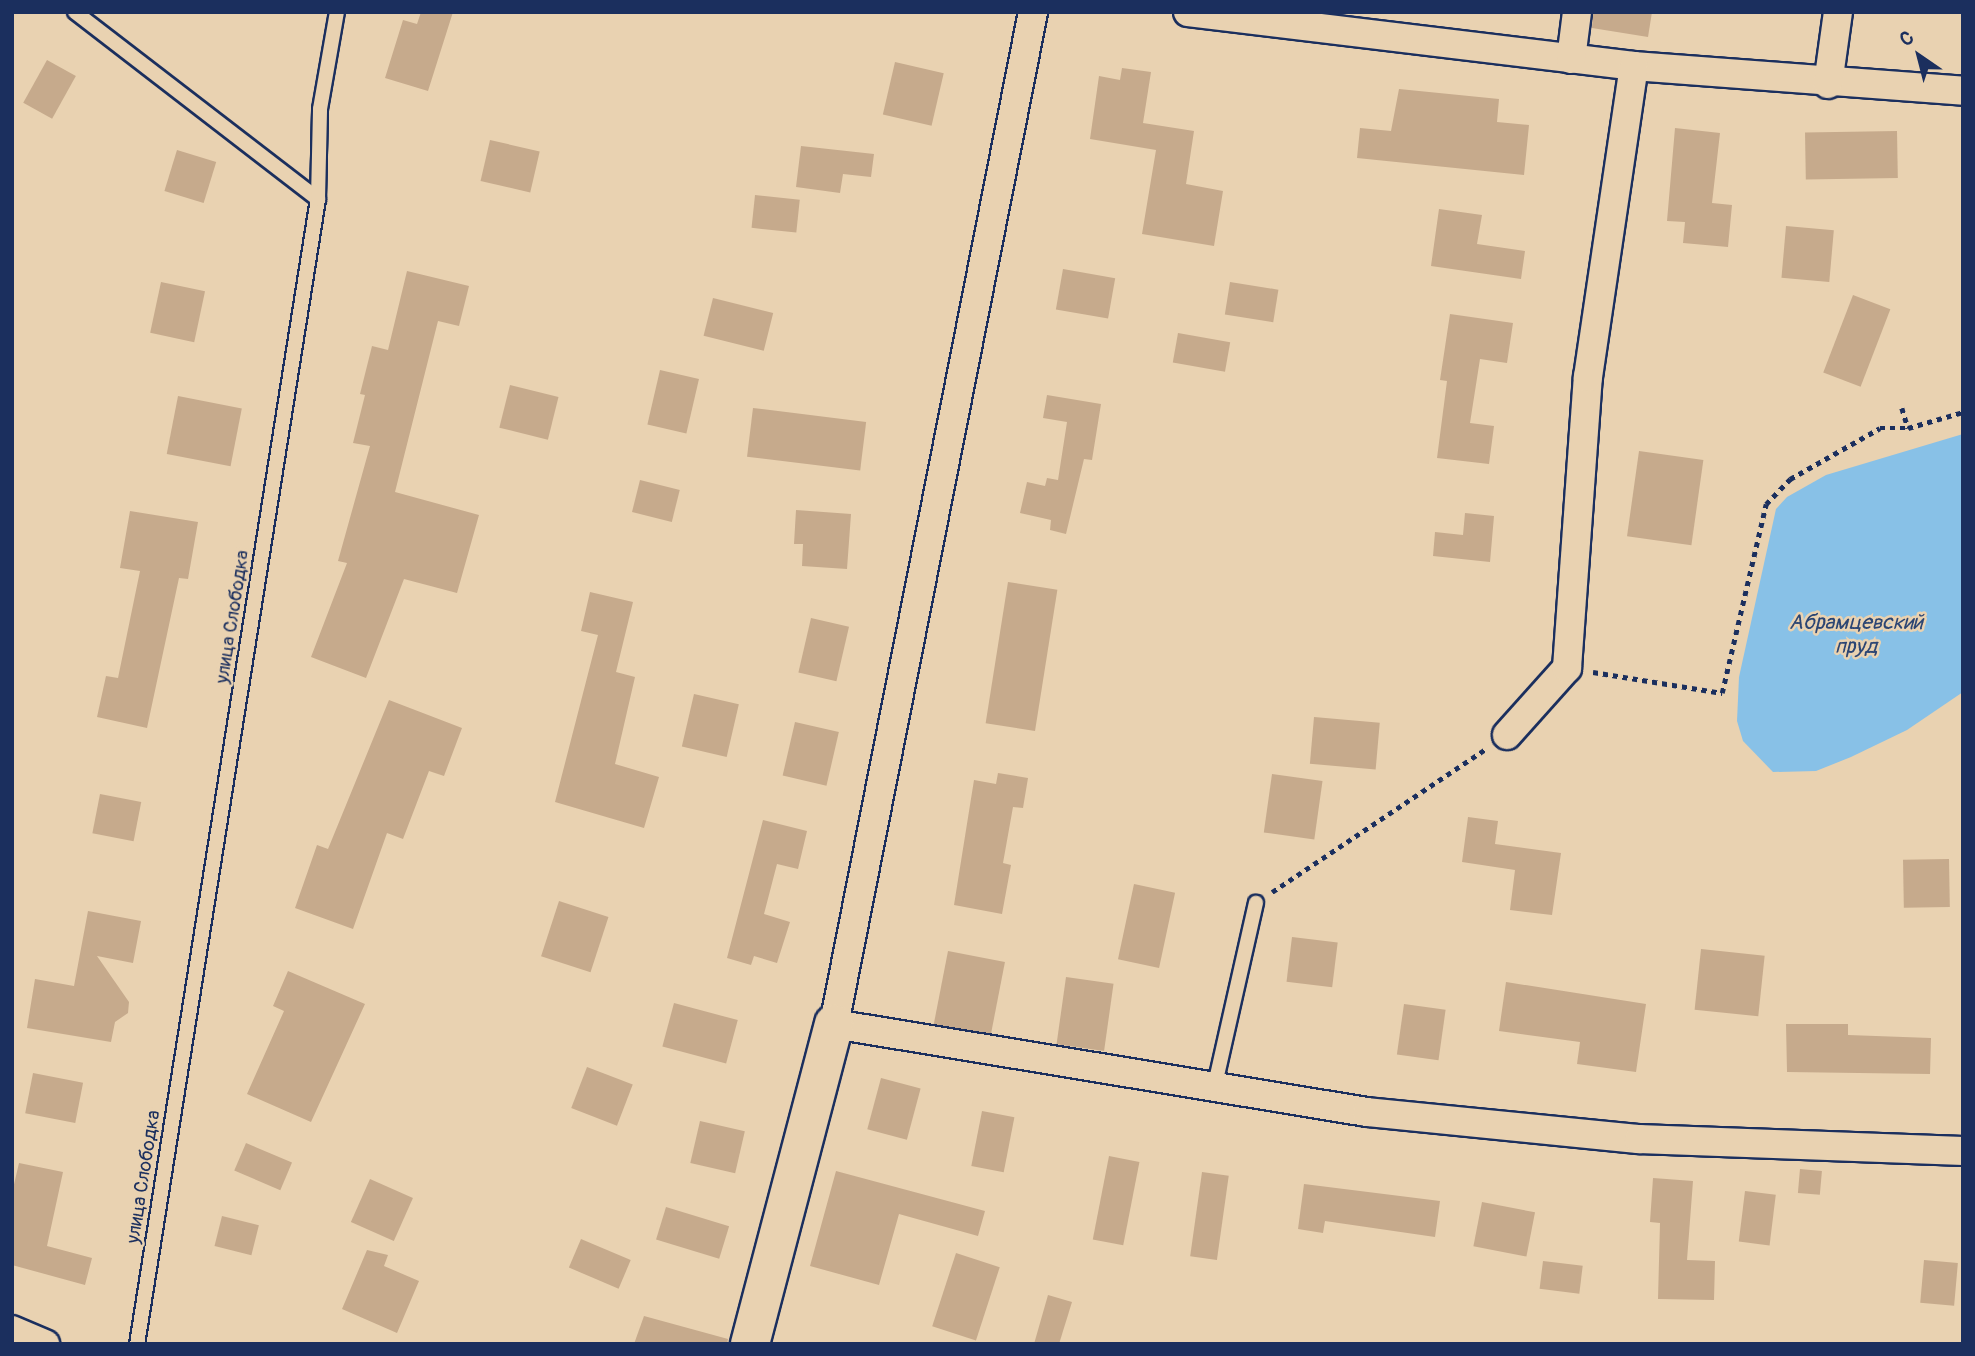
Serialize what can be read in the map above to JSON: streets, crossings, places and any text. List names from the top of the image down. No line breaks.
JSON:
{"streets":{"lane":["улица Слободка"]},"water":["Абрамцевский пруд"],"north":"top left"}
